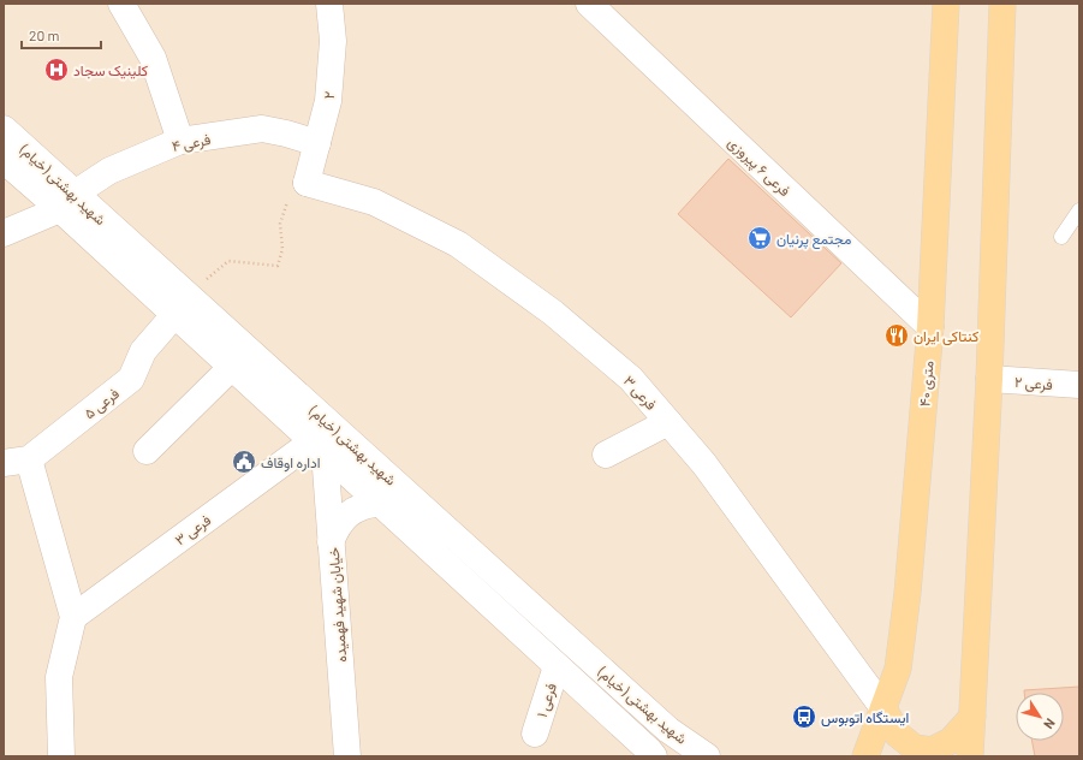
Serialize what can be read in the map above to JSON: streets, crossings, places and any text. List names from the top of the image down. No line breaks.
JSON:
{"streets":{"main road":["۴۰ متری"],"street":["۲","فرعی ۴","فرعی ۶ پیروزی","شهید بهشتی (خیام)","فرعی ۲","فرعی ۳","فرعی ۵","خیابان شهید فهمیده","فرعی ۱"]},"crossings":[["۲","فرعی ۴"],["۲","فرعی ۳"],["فرعی ۴","شهید بهشتی (خیام)"],["فرعی ۶ پیروزی","۴۰ متری"],["شهید بهشتی (خیام)","فرعی ۳"],["شهید بهشتی (خیام)","فرعی ۵"],["شهید بهشتی (خیام)","خیابان شهید فهمیده"],["شهید بهشتی (خیام)","فرعی ۱"],["۴۰ متری","فرعی ۳"],["فرعی ۳","خیابان شهید فهمیده"]],"places":{"hospital":["کلینیک سجاد"],"supermarket":["مجتمع پرنیان"],"restaurant":["کنتاکی ایران"],"public building":["اداره اوقاف"],"bus stop":["ایستگاه اتوبوس"]},"scale_bar":"20 m","north":"bottom right"}
